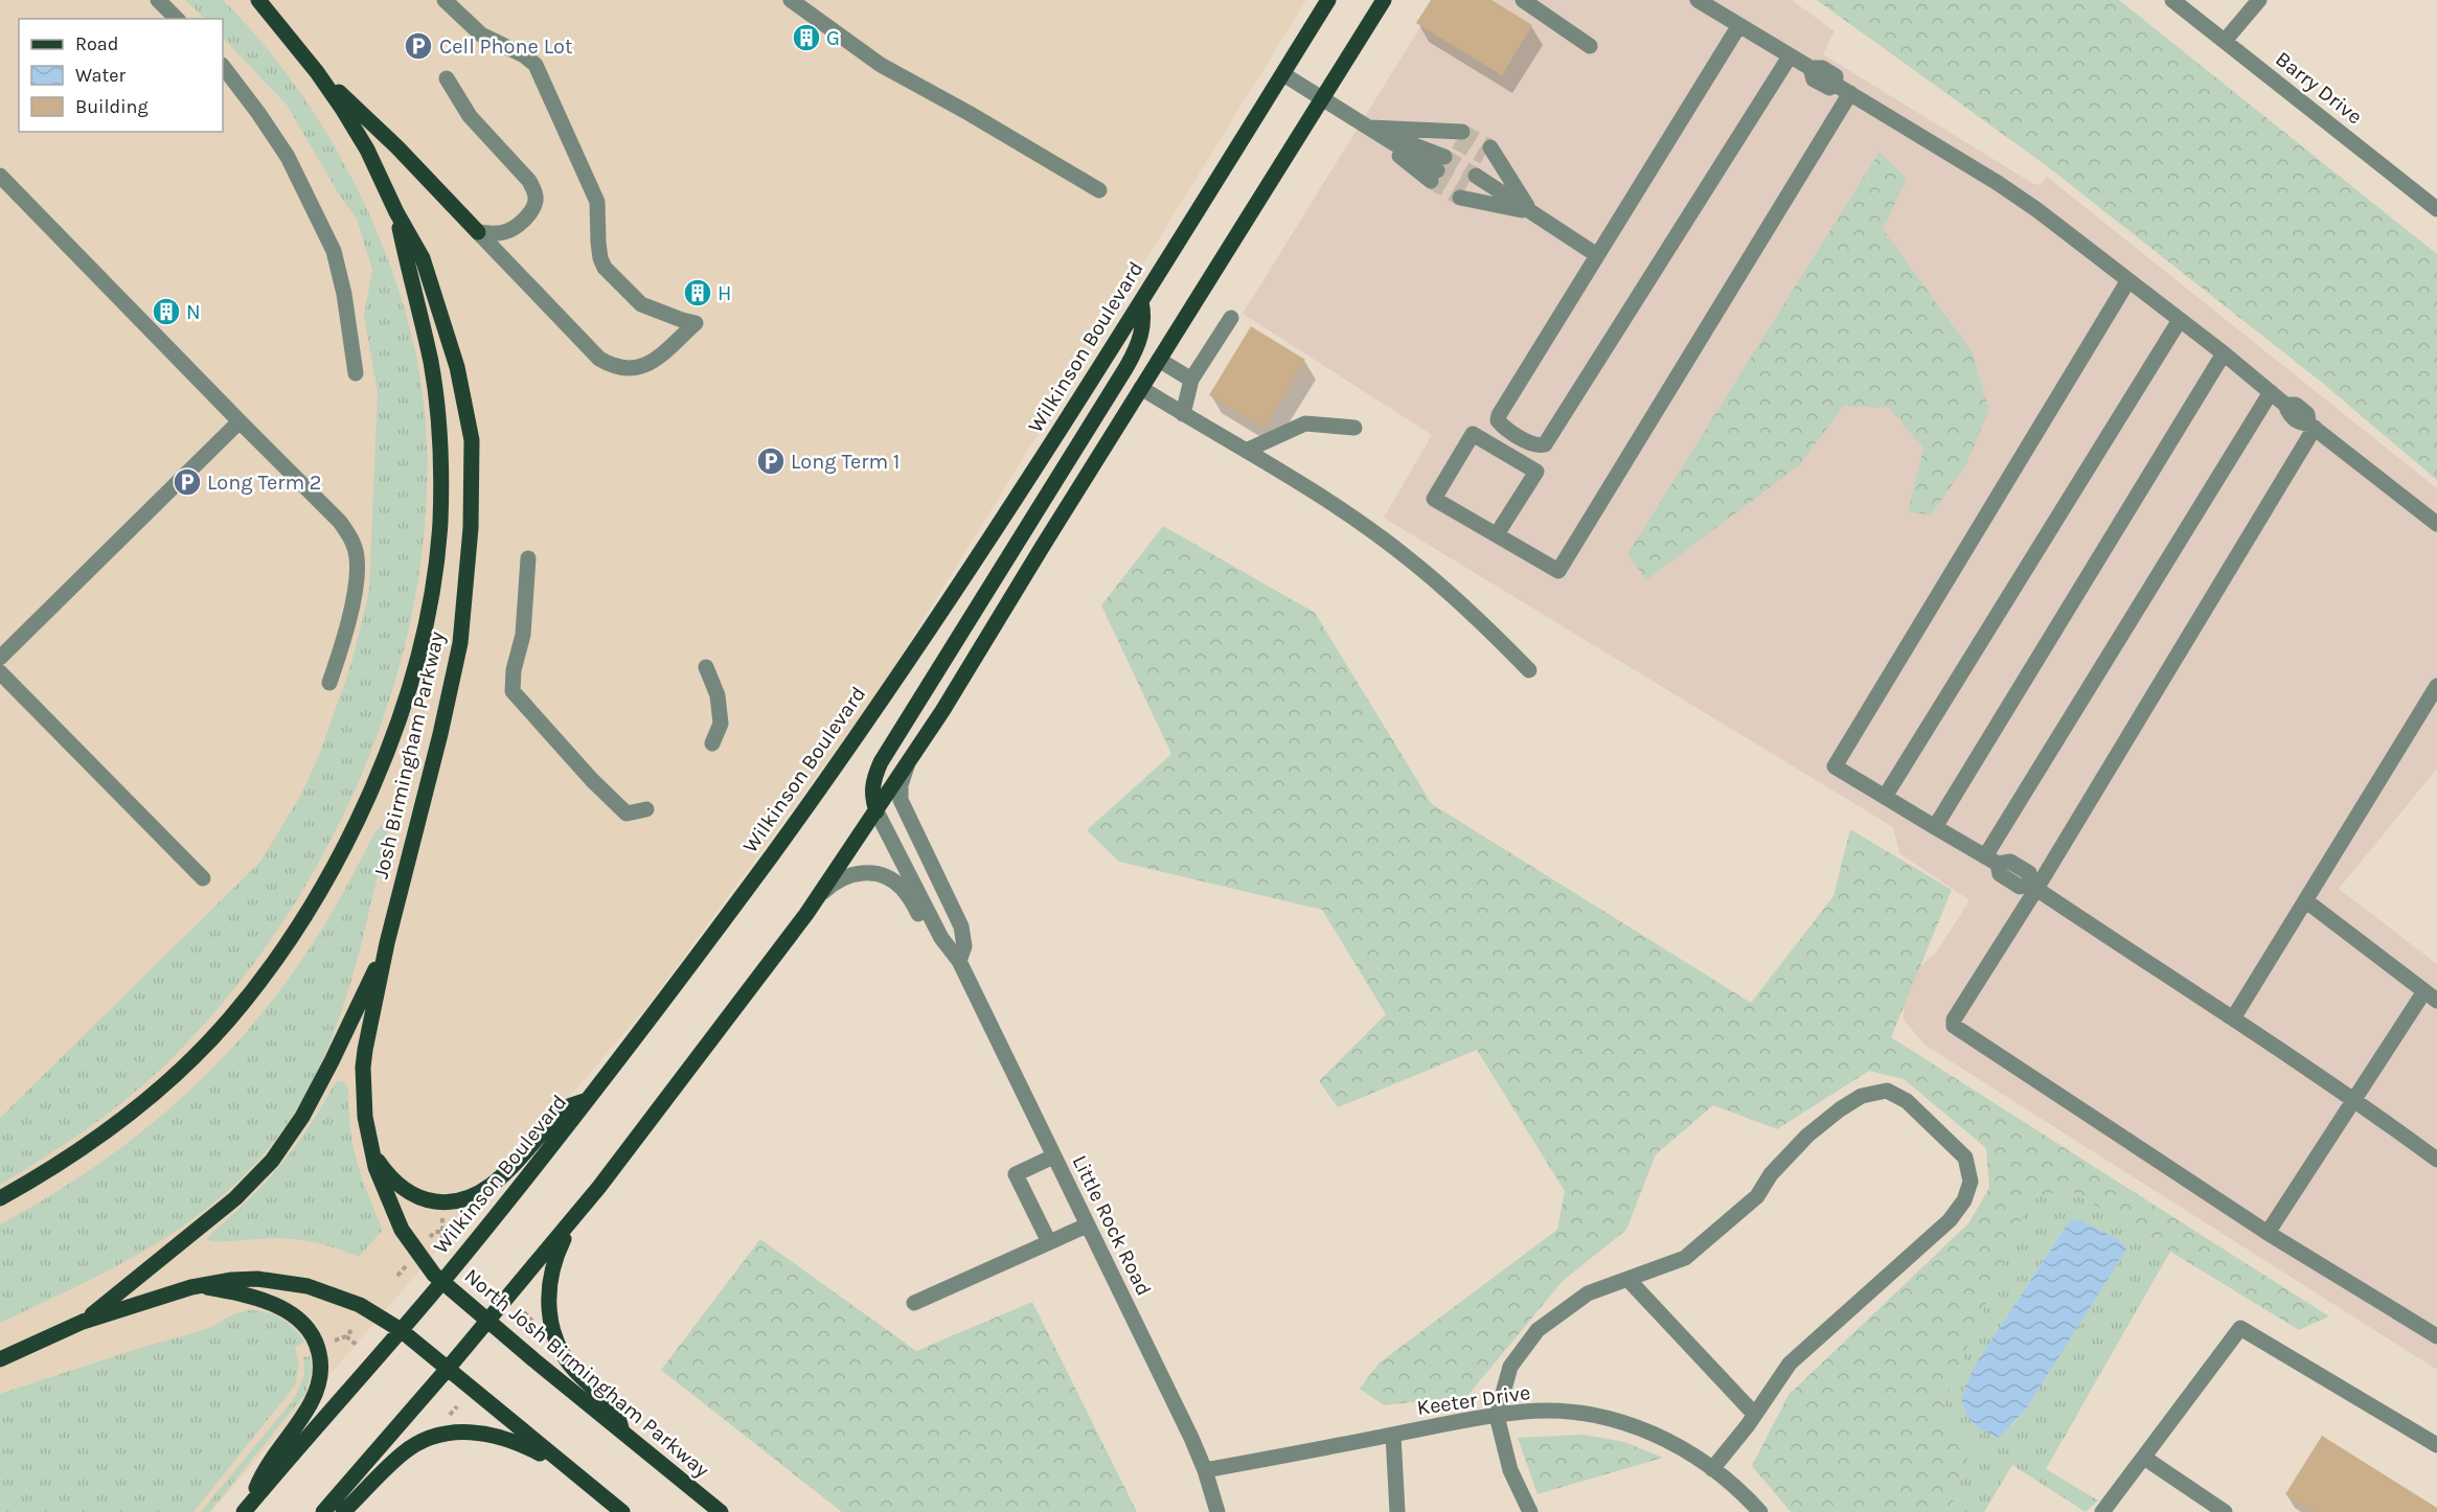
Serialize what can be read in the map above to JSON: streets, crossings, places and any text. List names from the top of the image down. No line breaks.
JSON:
{"streets":{"main road":["Wilkinson Boulevard","Josh Birmingham Parkway","North Josh Birmingham Parkway"],"street":["Barry Drive","Little Rock Road","Keeter Drive"]},"crossings":[["Wilkinson Boulevard","North Josh Birmingham Parkway"],["Josh Birmingham Parkway","North Josh Birmingham Parkway"],["Little Rock Road","Keeter Drive"]],"places":{"building":["G","H","N"],"parking":["Cell Phone Lot","Long Term 1","Long Term 2"]},"legend":["Road","Water","Building"]}
